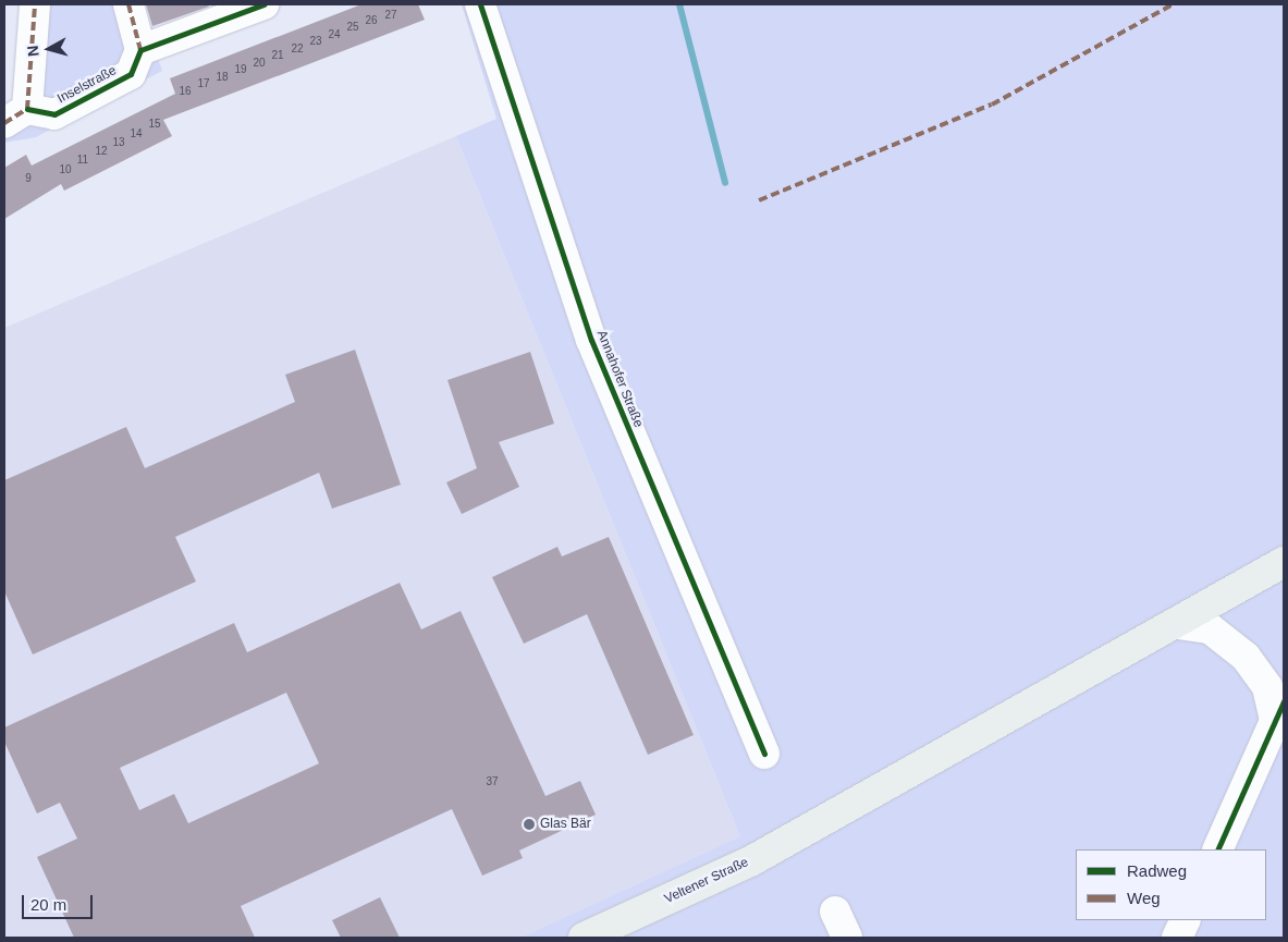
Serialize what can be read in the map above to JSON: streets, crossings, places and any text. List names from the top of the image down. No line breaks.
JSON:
{"streets":{"main road":["Veltener Straße"],"street":["Inselstraße","Annahofer Straße"]},"places":["Glas Bär"],"house_numbers":["27","26","25","24","23","22","21","20","19","18","17","16","15","14","13","12","11","10","9","37"],"legend":["Radweg","Weg"],"scale_bar":"20 m","north":"left"}
